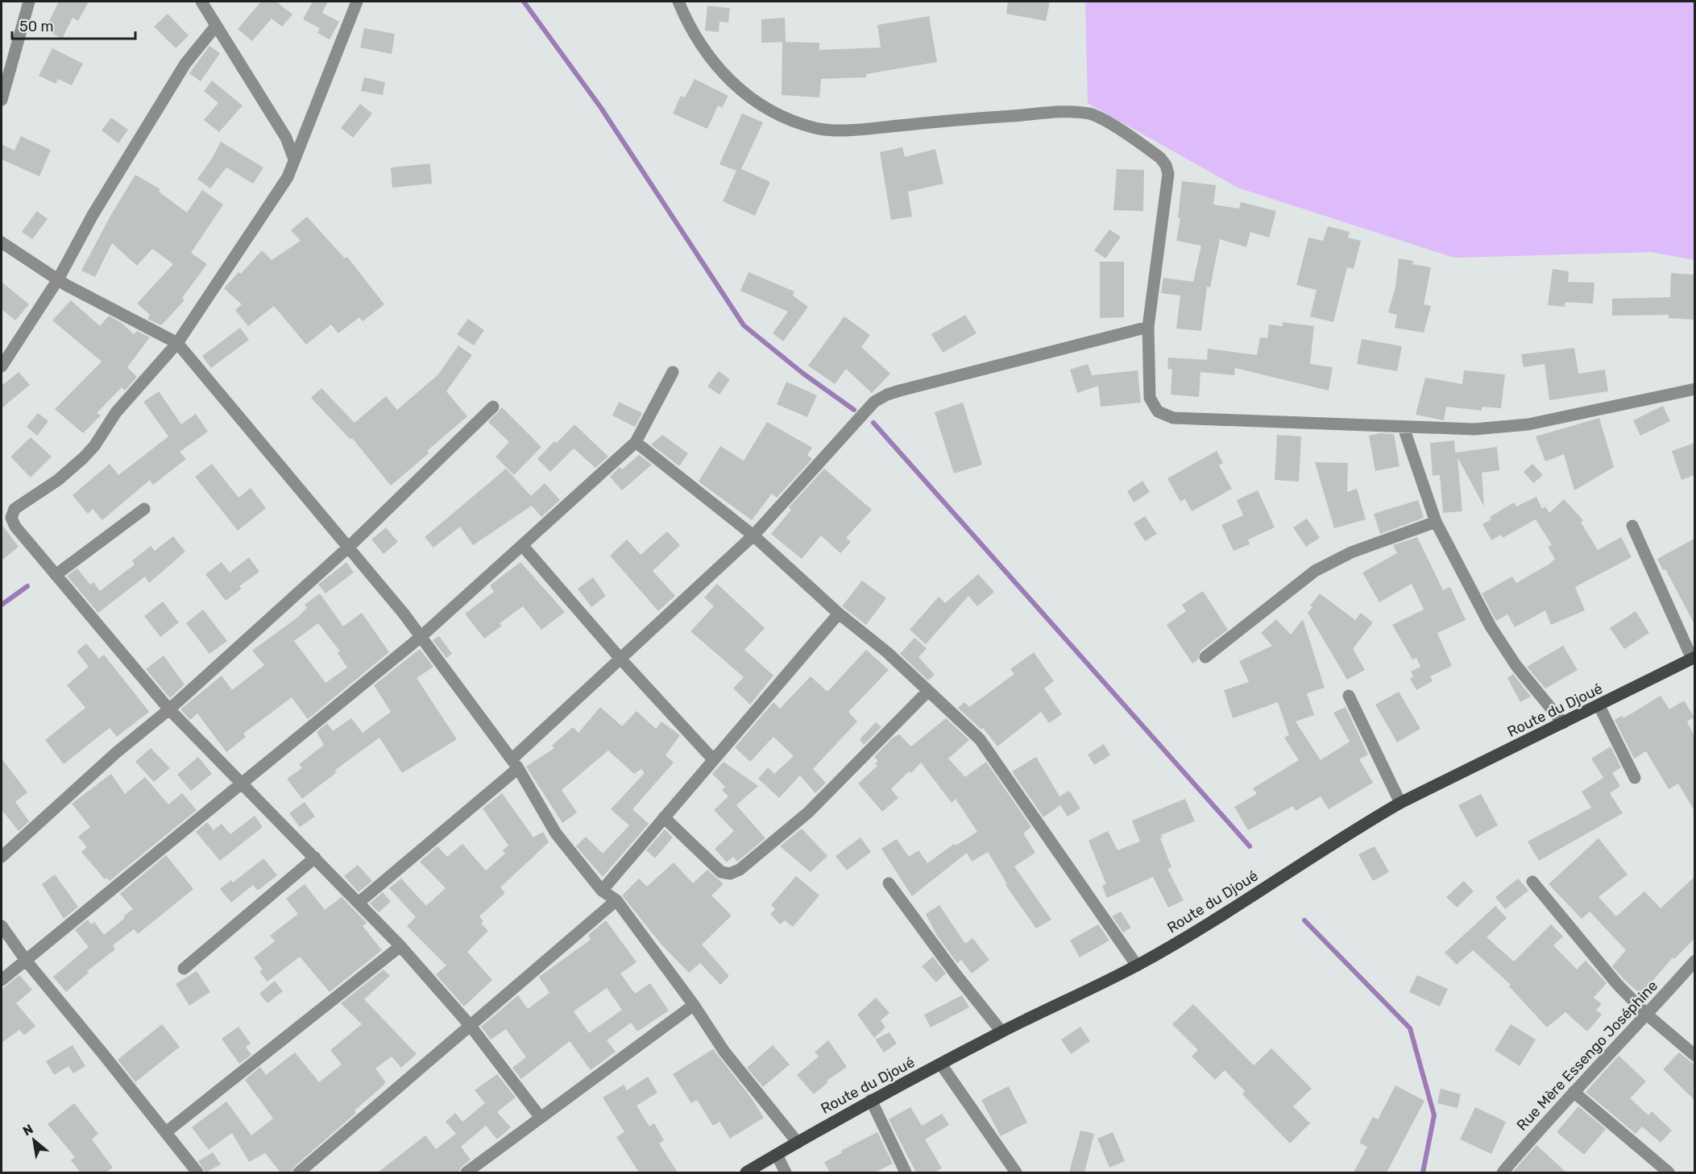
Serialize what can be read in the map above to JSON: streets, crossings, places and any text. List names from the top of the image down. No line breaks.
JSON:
{"streets":{"main road":["Route du Djoué"],"street":["Rue Mère Essengo Joséphine"]},"scale_bar":"50 m","north":"top left"}
